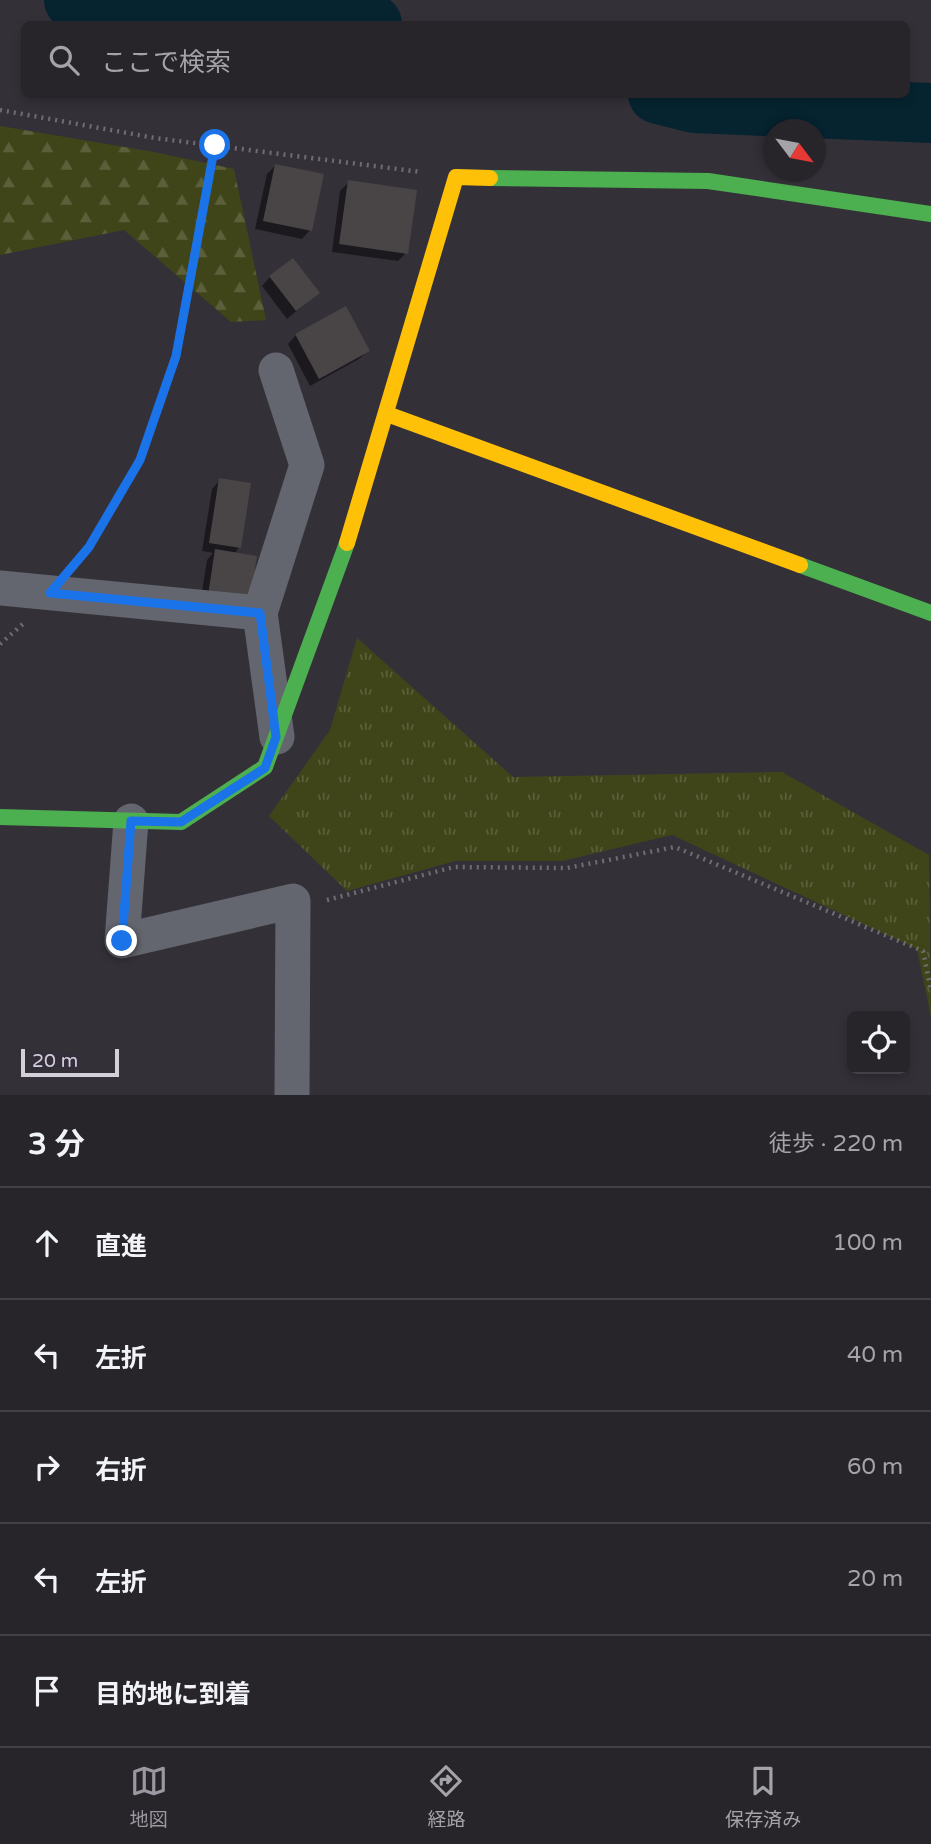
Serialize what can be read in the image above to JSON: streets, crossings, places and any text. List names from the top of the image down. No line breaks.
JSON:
{"scale_bar":"20 m","north":"bottom right","page":{"search":"ここで検索","scale":"20 m","heading":["3 分","徒歩 · 220 m"],"list":[["直進","100 m"],["左折","40 m"],["右折","60 m"],["左折","20 m"],"目的地に到着"],"nav":["地図","経路","保存済み"]}}
